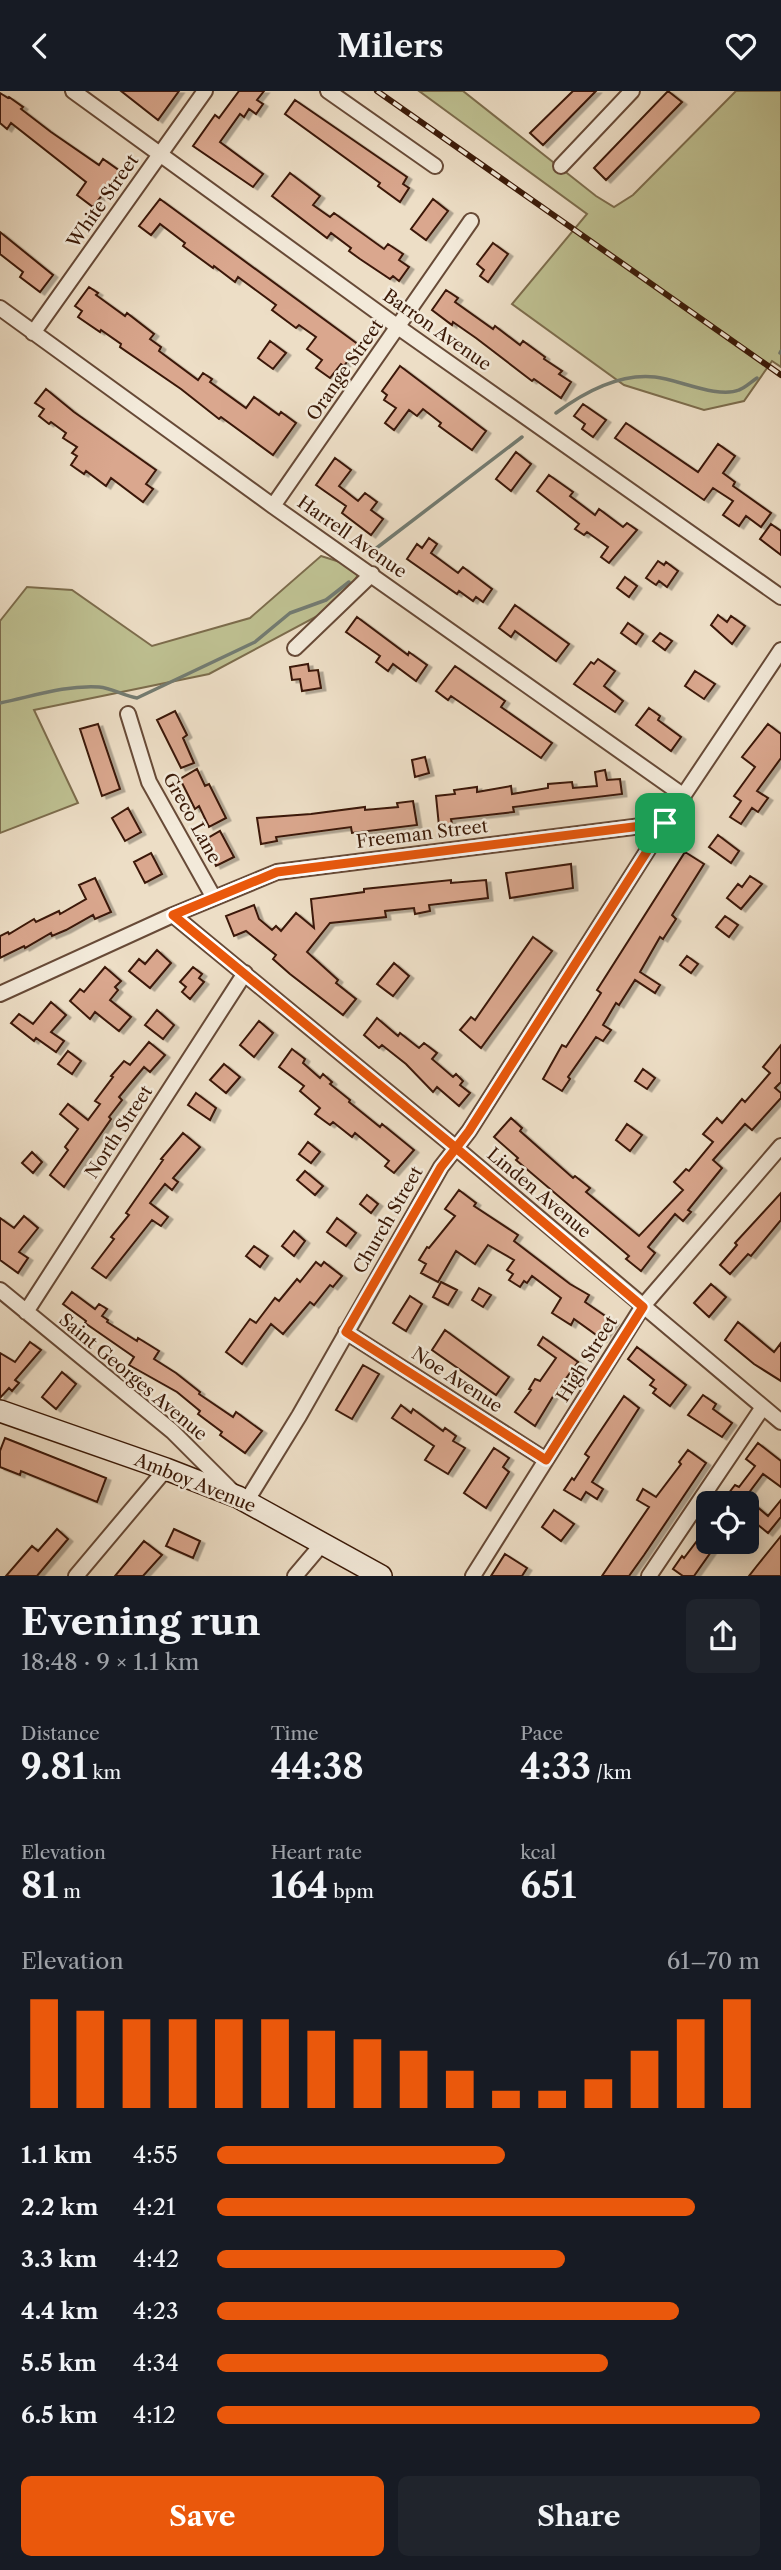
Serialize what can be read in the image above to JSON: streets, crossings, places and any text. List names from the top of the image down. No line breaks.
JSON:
{"streets":{"main road":["Amboy Avenue"],"street":["White Street","Barron Avenue","Orange Street","Harrell Avenue","Greco Lane","Freeman Street","North Street","Linden Avenue","Church Street","High Street","Saint Georges Avenue","Noe Avenue"]},"crossings":[["White Street","Barron Avenue"],["White Street","Harrell Avenue"],["Barron Avenue","Orange Street"],["Orange Street","Harrell Avenue"],["Greco Lane","Freeman Street"],["Freeman Street","Linden Avenue"],["Freeman Street","Church Street"],["North Street","Linden Avenue"],["North Street","Saint Georges Avenue"],["Linden Avenue","Church Street"],["Linden Avenue","High Street"],["Church Street","Saint Georges Avenue"],["Church Street","Noe Avenue"],["Church Street","Amboy Avenue"],["High Street","Noe Avenue"],["Saint Georges Avenue","Amboy Avenue"]],"page":{"header":"Milers","heading":["Evening run","18:48 · 9 × 1.1 km"],"stats":[["Distance","9.81 km"],["Time","44:38"],["Pace","4:33 /km"],["Elevation","81 m"],["Heart rate","164 bpm"],["kcal","651"]],"chart":["Elevation","61–70 m"],"list":[{"name":"1.1 km","note":"4:55"},{"name":"2.2 km","note":"4:21"},{"name":"3.3 km","note":"4:42"},{"name":"4.4 km","note":"4:23"},{"name":"5.5 km","note":"4:34"},{"name":"6.5 km","note":"4:12"}],"buttons":["Save","Share"]}}
